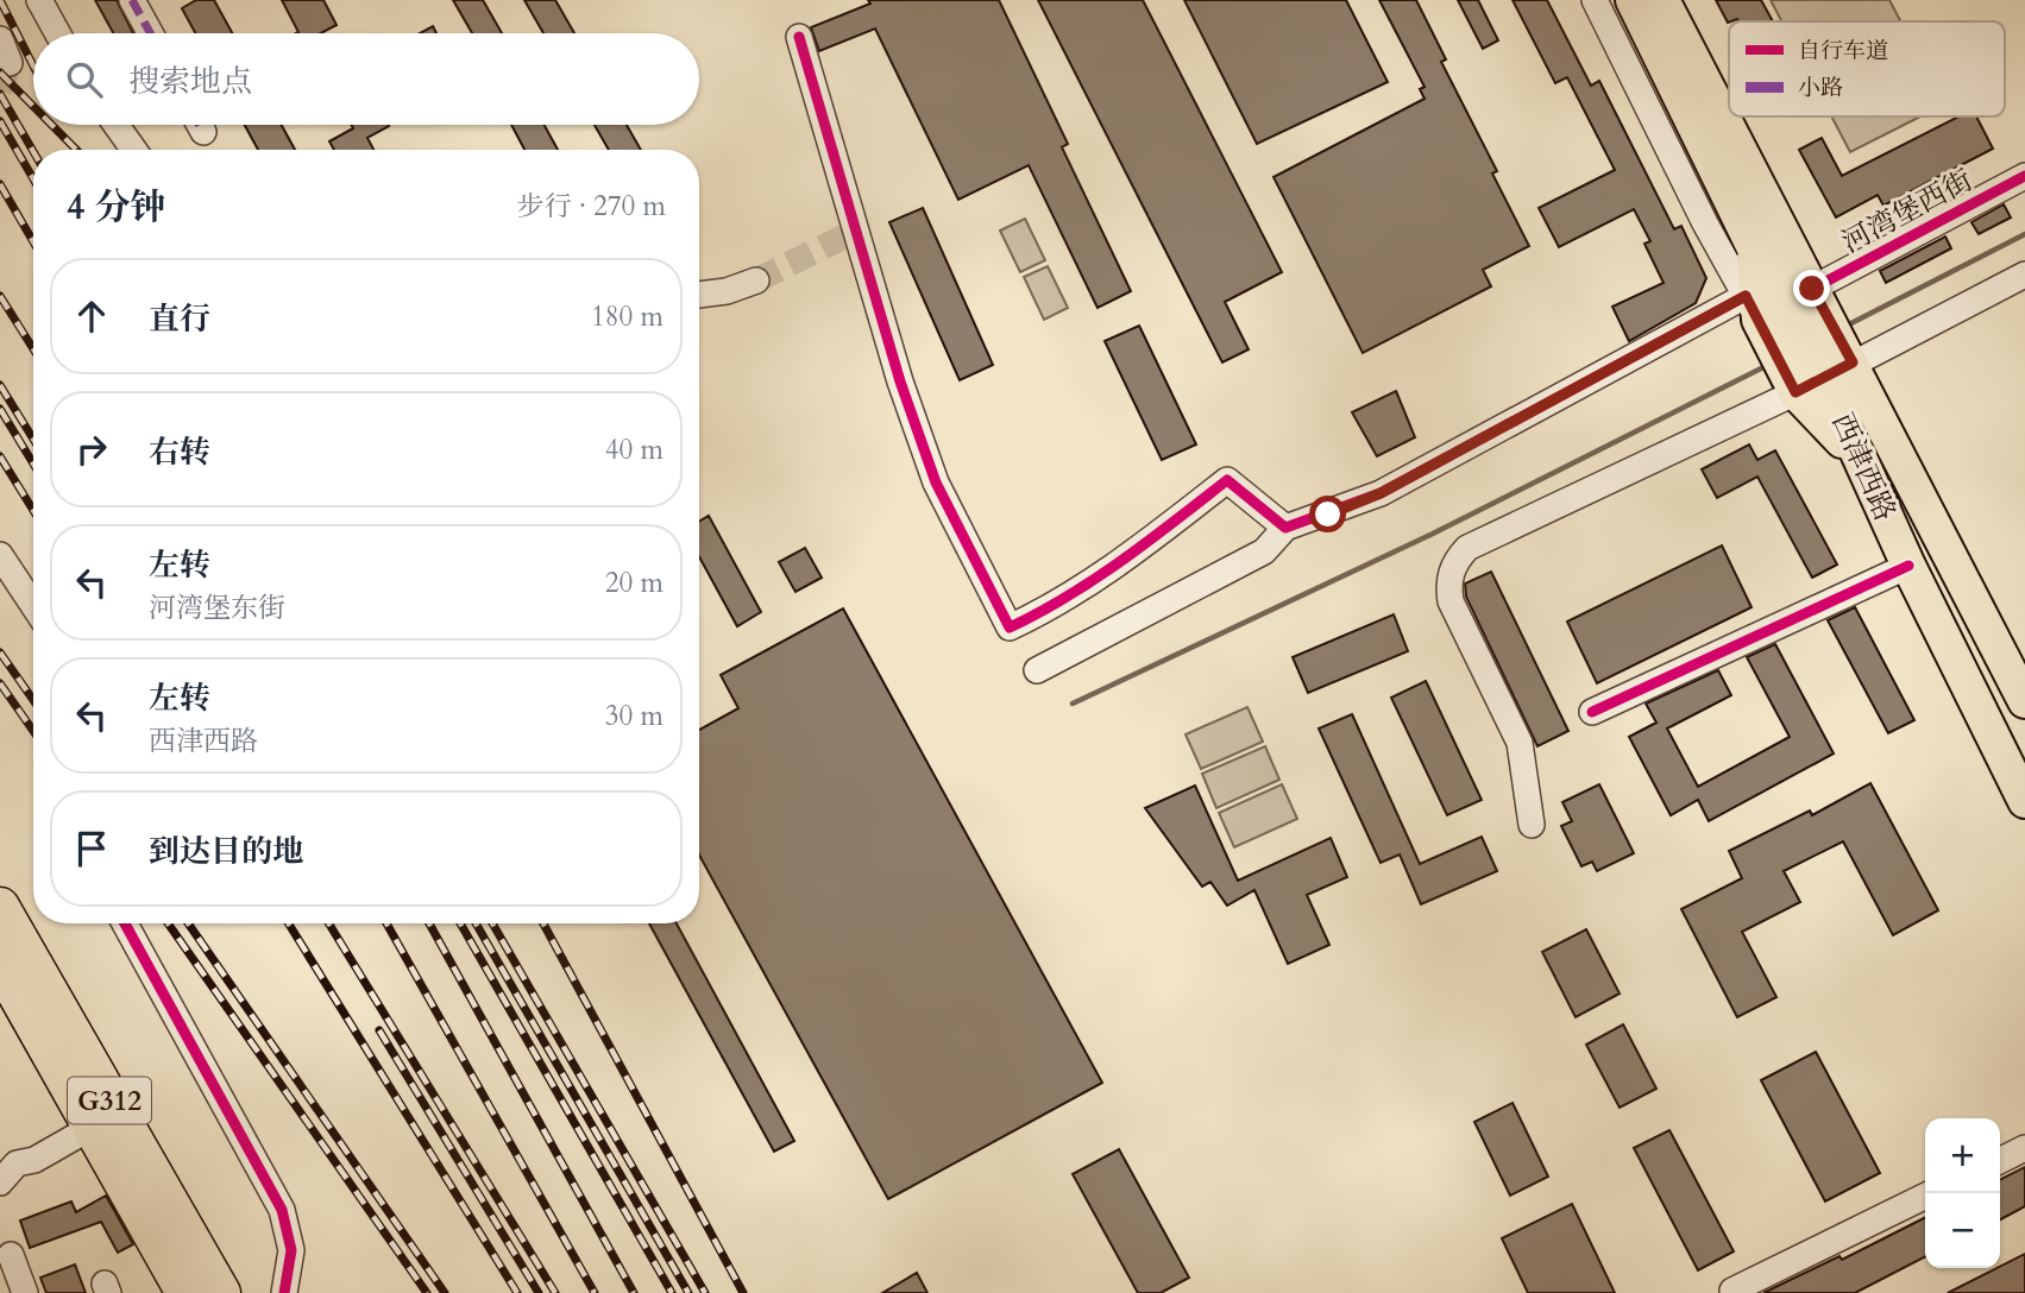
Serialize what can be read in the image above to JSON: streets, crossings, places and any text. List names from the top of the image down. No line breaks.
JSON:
{"streets":{"highway":["G312"],"main road":["西津西路"],"street":["河湾堡西街"]},"crossings":[["河湾堡西街","西津西路"]],"legend":["自行车道","小路"],"page":{"search":"搜索地点","heading":["4 分钟","步行 · 270 m"],"list":[["直行","180 m"],["右转","40 m"],["左转","河湾堡东街","20 m"],["左转","西津西路","30 m"],"到达目的地"],"map_buttons":["+","−"]}}
